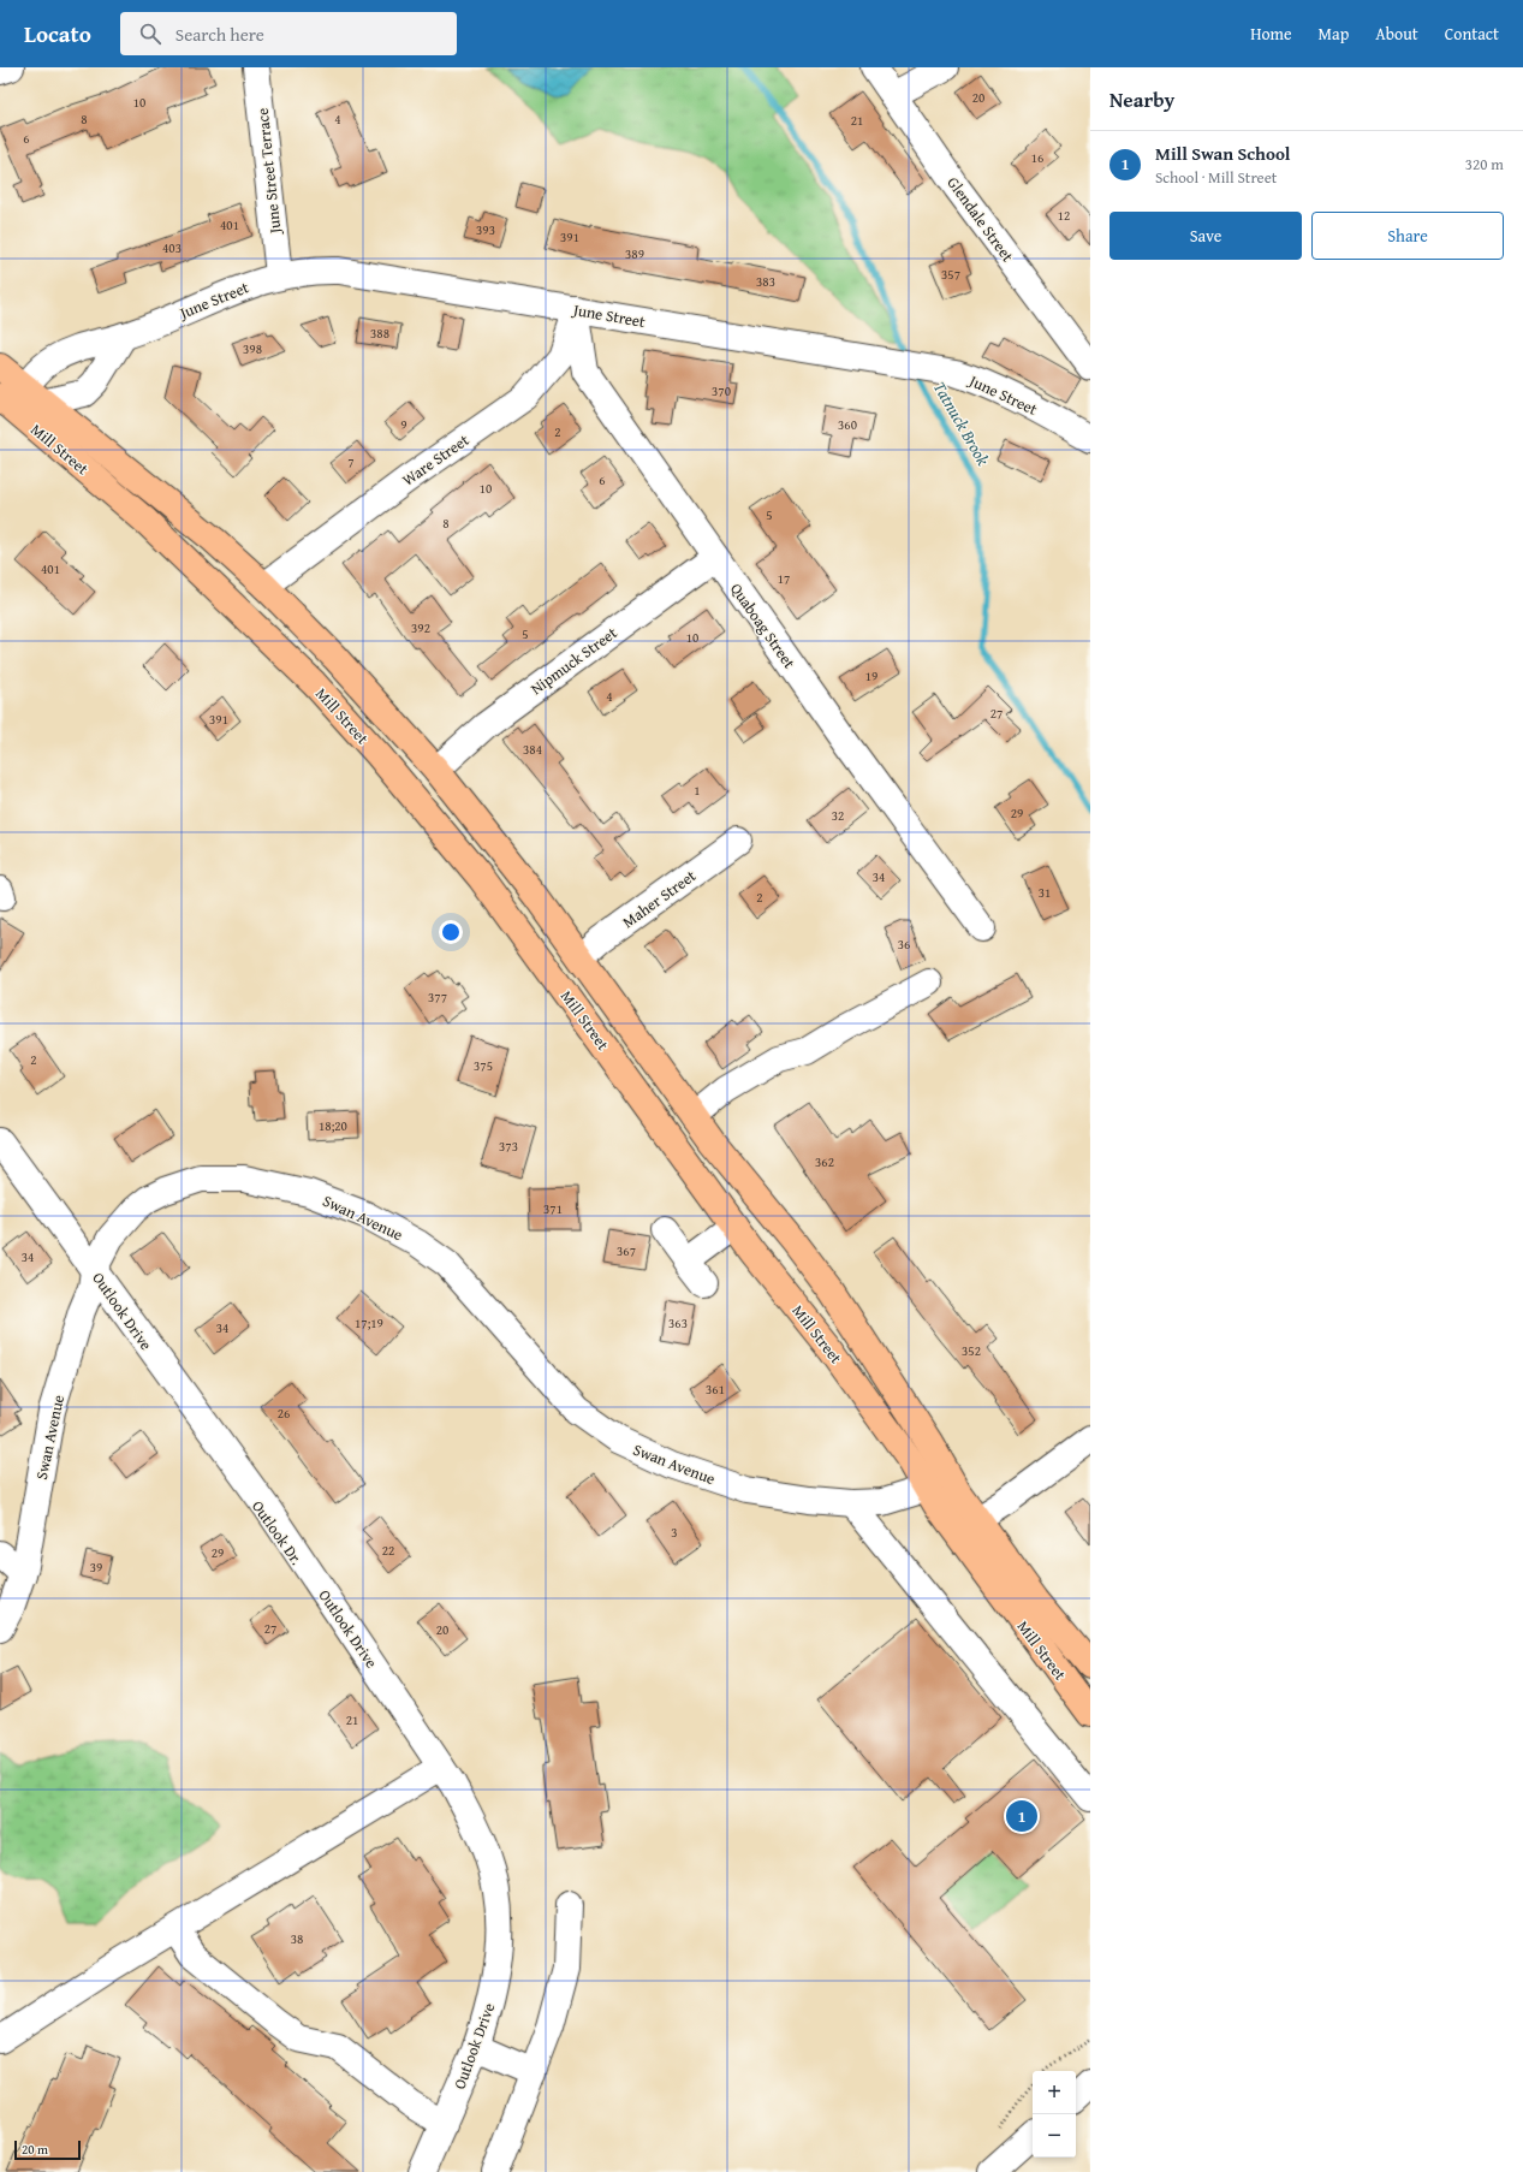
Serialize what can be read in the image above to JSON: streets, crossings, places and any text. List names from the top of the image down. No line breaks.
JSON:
{"streets":{"main road":["Mill Street"],"street":["June Street Terrace","Glendale Street","June Street","Ware Street","Quaboag Street","Nipmuck Street","Maher Street","Swan Avenue","Outlook Drive"]},"crossings":[["June Street Terrace","June Street"],["June Street","Mill Street"],["June Street","Ware Street"],["June Street","Quaboag Street"],["Mill Street","Ware Street"],["Mill Street","Nipmuck Street"],["Mill Street","Maher Street"],["Mill Street","Swan Avenue"],["Ware Street","Quaboag Street"],["Quaboag Street","Nipmuck Street"],["Swan Avenue","Outlook Drive"]],"water":["Tatnuck Brook"],"house_numbers":["20","10","8","4","21","6","16","12","401","393","391","403","389","357","383","388","398","370","9","360","2","7","6","10","5","8","401","17","392","5","10","19","4","27","391","384","1","29","32","34","31","2","36","377","2","375","18;20","373","362","371","367","34","17;19","363","34","352","361","26","3","22","29","39","27","20","21","38"],"scale_bar":"20 m","page":{"header":"Locato","search":"Search here","nav":["Home","Map","About","Contact"],"heading":"Nearby","list":[{"mark":"1","name":"Mill Swan School","note":"School · Mill Street","value":"320 m"}],"buttons":["Save","Share"],"pins":"1","map_buttons":["+","−"],"scale":"20 m"}}
